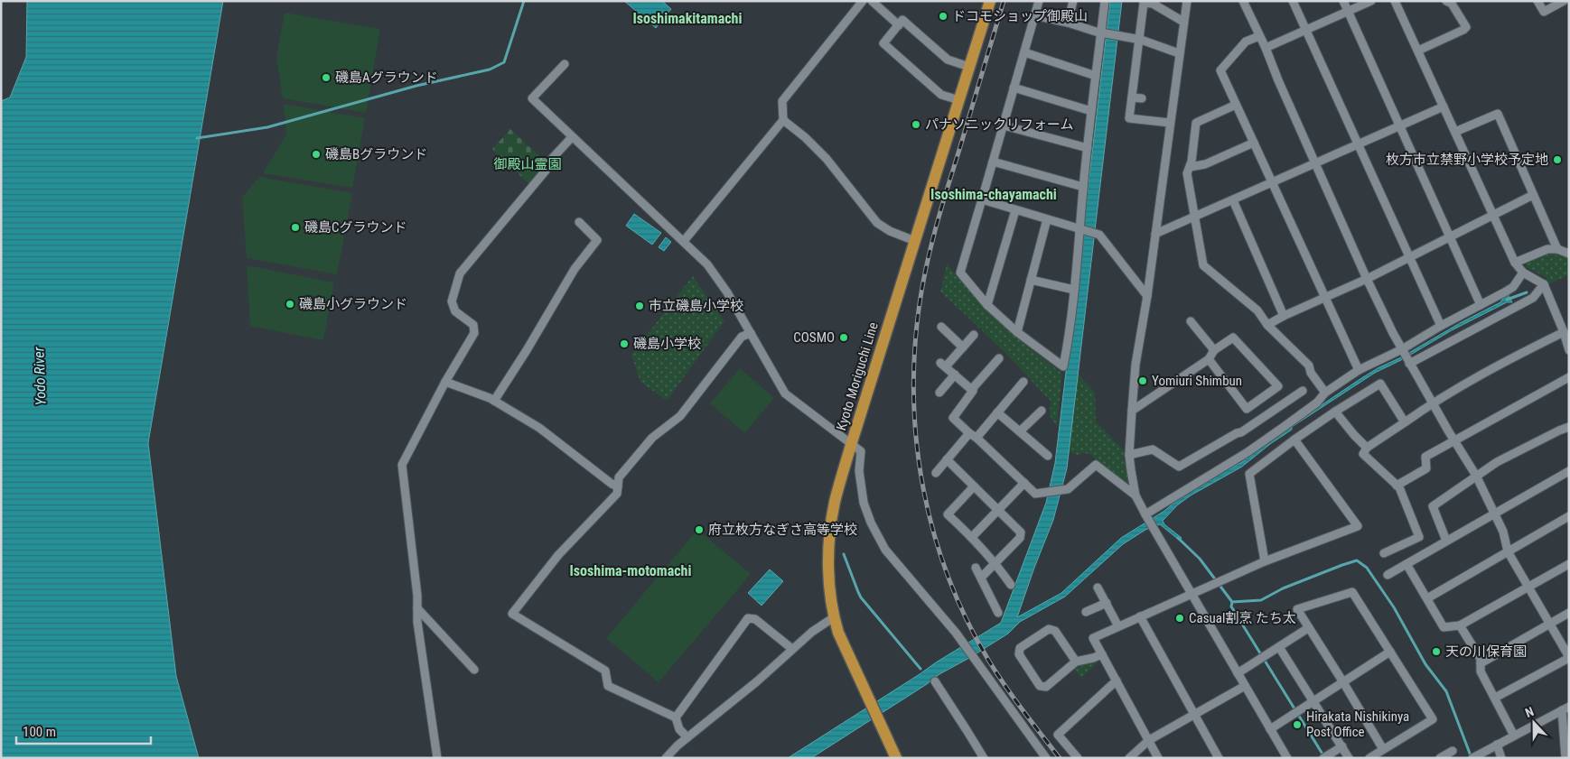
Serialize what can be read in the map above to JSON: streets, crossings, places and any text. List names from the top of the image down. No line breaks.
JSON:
{"streets":{"main road":["Kyoto Moriguchi Line"]},"districts":["Isoshimakitamachi","Isoshima-chayamachi","Isoshima-motomachi"],"water":["Yodo River"],"parks":["御殿山霊園"],"places":["ドコモショップ御殿山","磯島Aグラウンド","パナソニックリフォーム","磯島Bグラウンド","枚方市立禁野小学校予定地","磯島Cグラウンド","磯島小グラウンド","市立磯島小学校","COSMO","磯島小学校","Yomiuri Shimbun","府立枚方なぎさ高等学校","Casual割烹 たち太","天の川保育園","Hirakata Nishikinya Post Office"],"scale_bar":"100 m","north":"top"}
